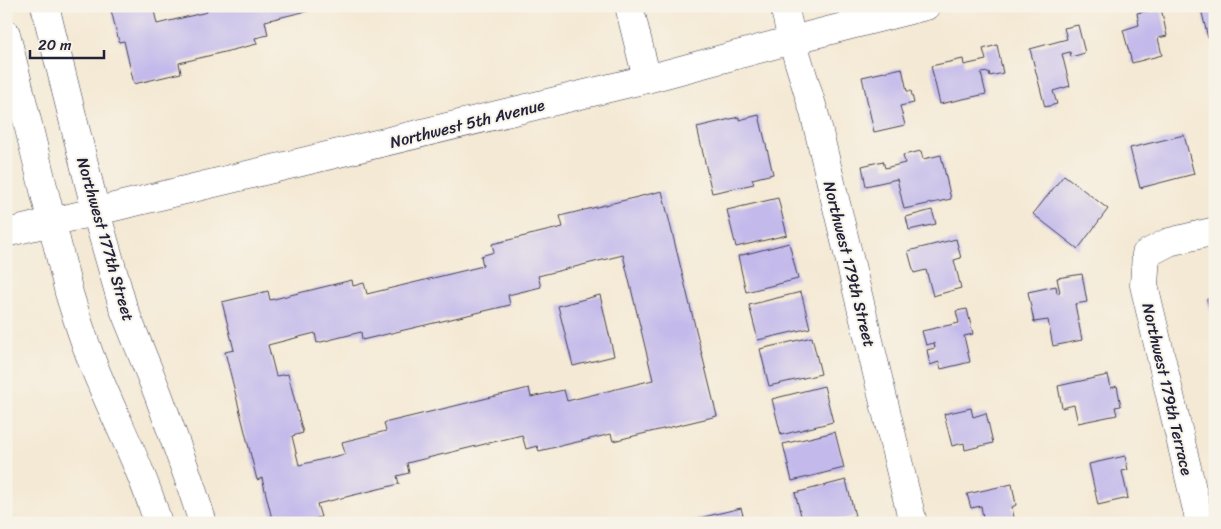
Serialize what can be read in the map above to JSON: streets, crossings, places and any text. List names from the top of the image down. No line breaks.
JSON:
{"streets":{"street":["Northwest 5th Avenue","Northwest 177th Street","Northwest 179th Street","Northwest 179th Terrace"]},"crossings":[["Northwest 5th Avenue","Northwest 177th Street"],["Northwest 5th Avenue","Northwest 179th Street"]],"scale_bar":"20 m"}
